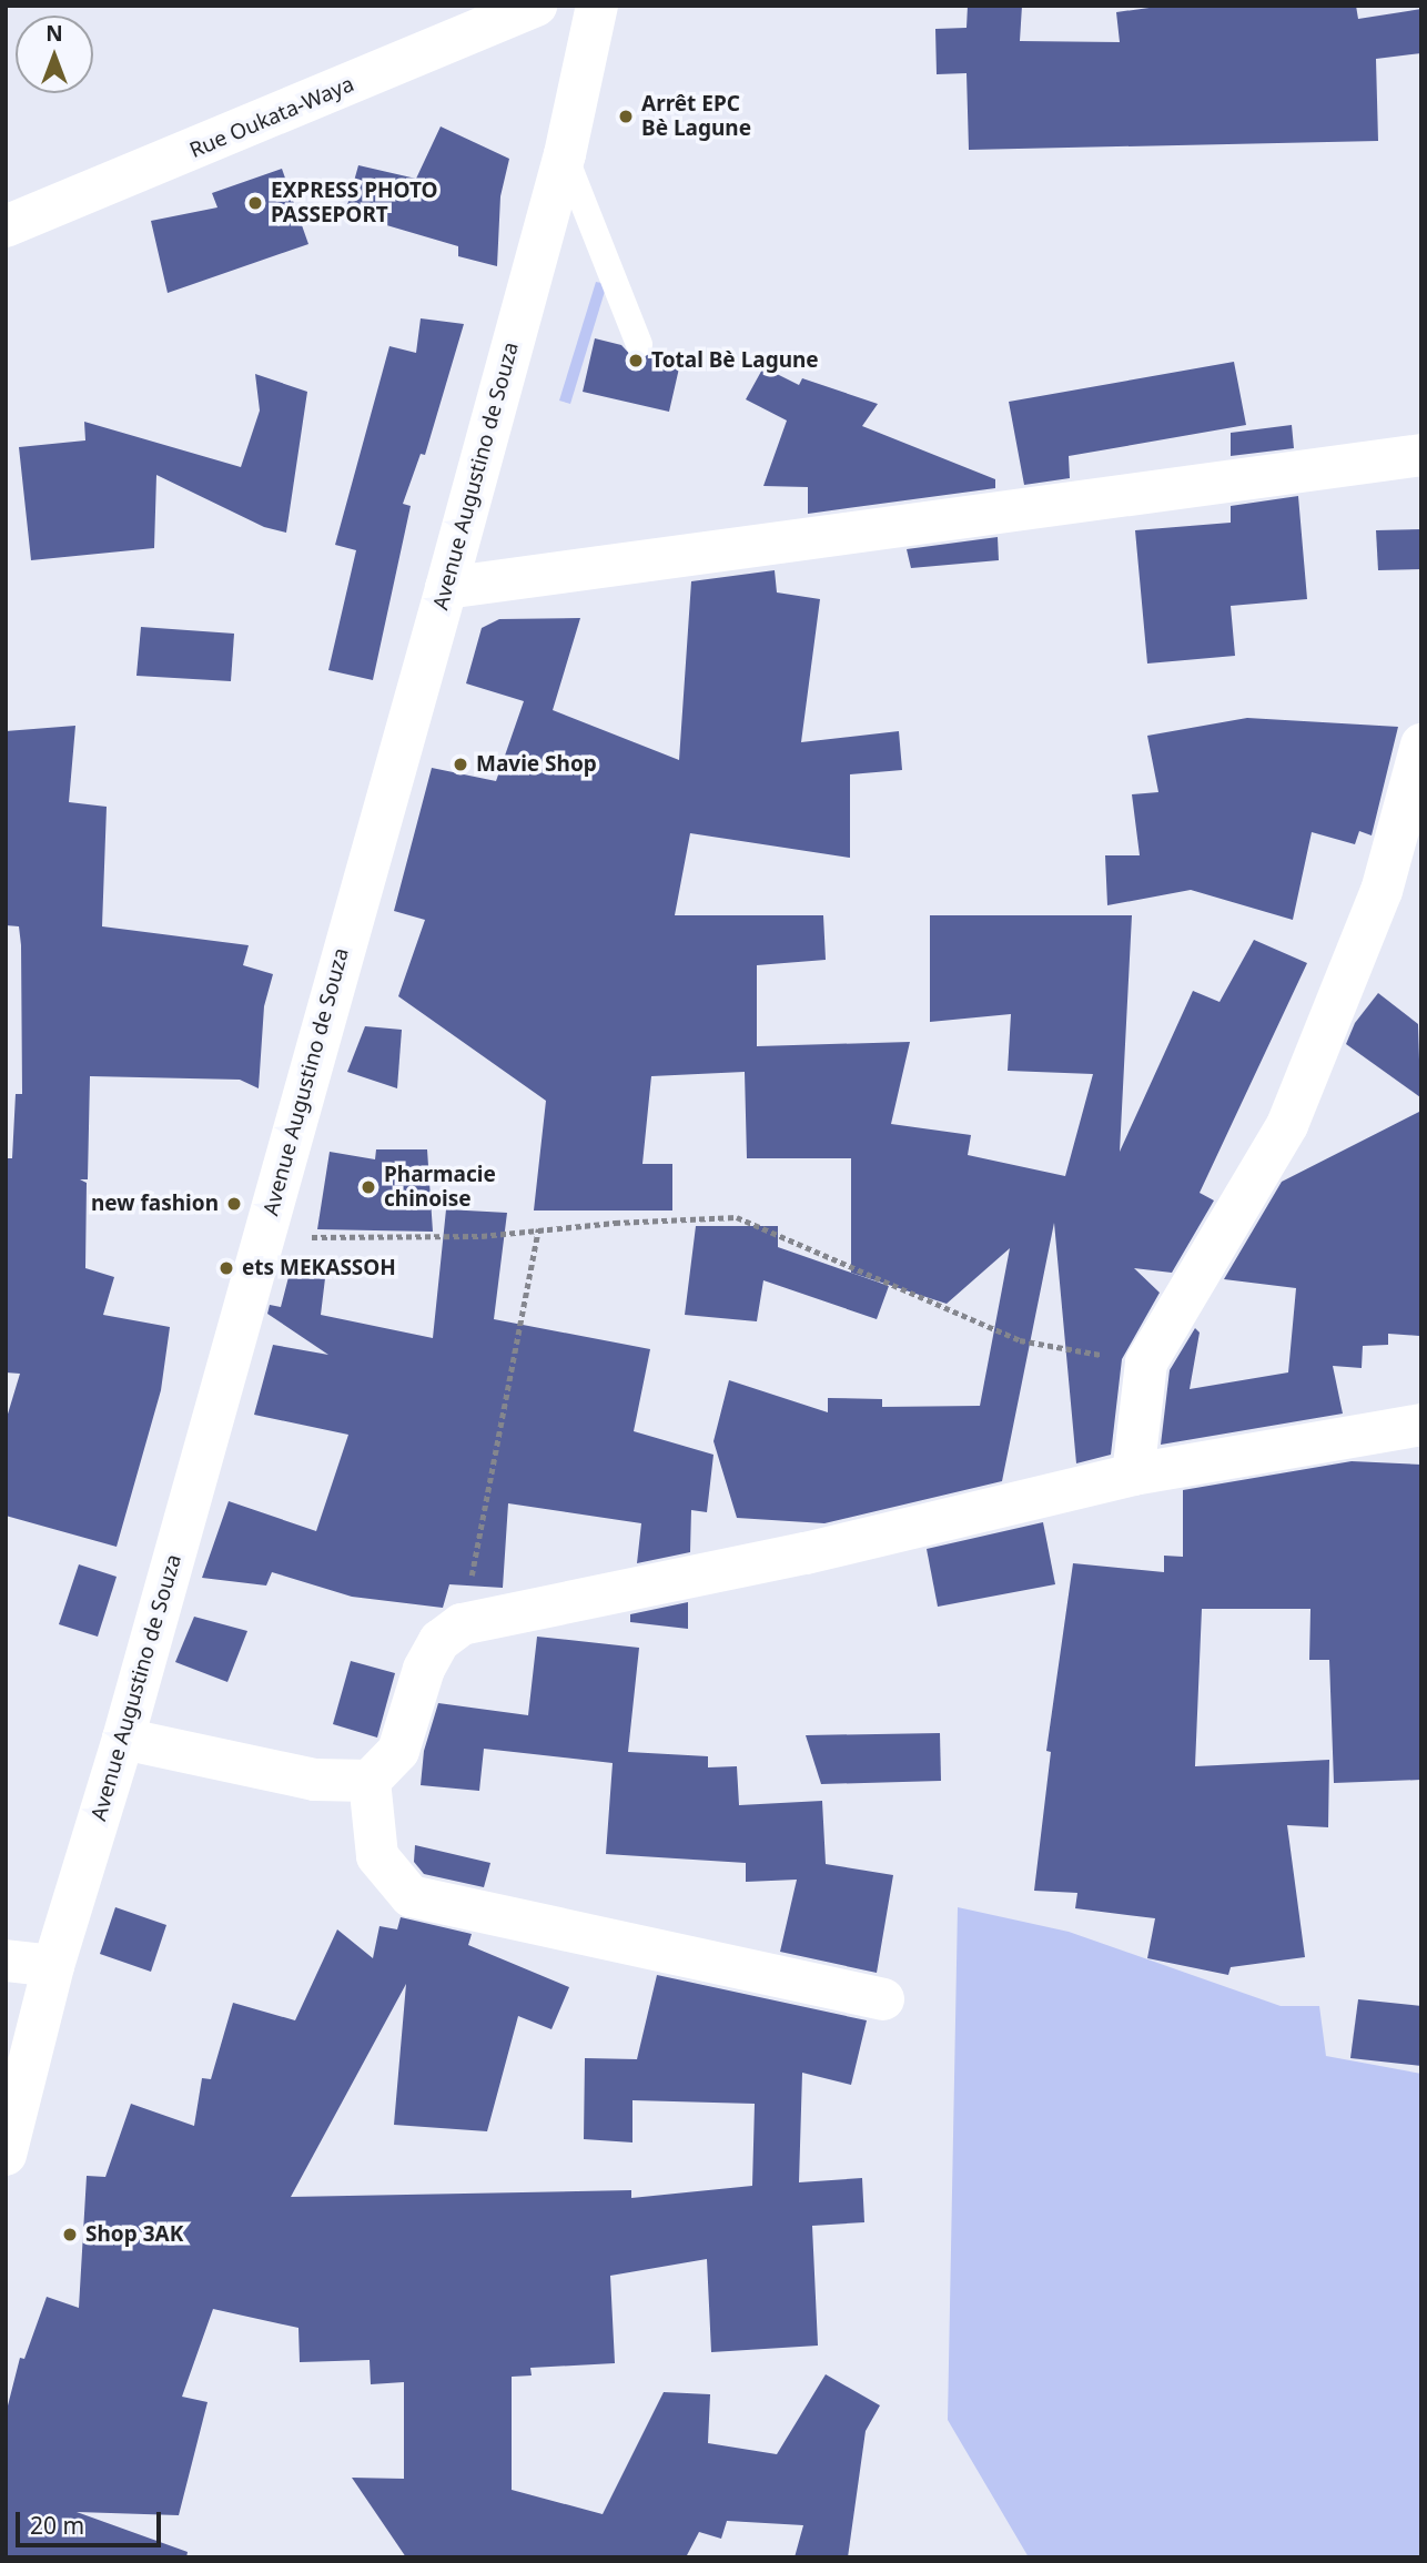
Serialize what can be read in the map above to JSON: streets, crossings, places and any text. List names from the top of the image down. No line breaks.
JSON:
{"streets":{"street":["Rue Oukata-Waya","Avenue Augustino de Souza"]},"places":["Arrêt EPC Bè Lagune","EXPRESS PHOTO PASSEPORT","Total Bè Lagune","Mavie Shop","Pharmacie chinoise","new fashion","ets MEKASSOH","Shop 3AK"],"scale_bar":"20 m","north":"top"}
